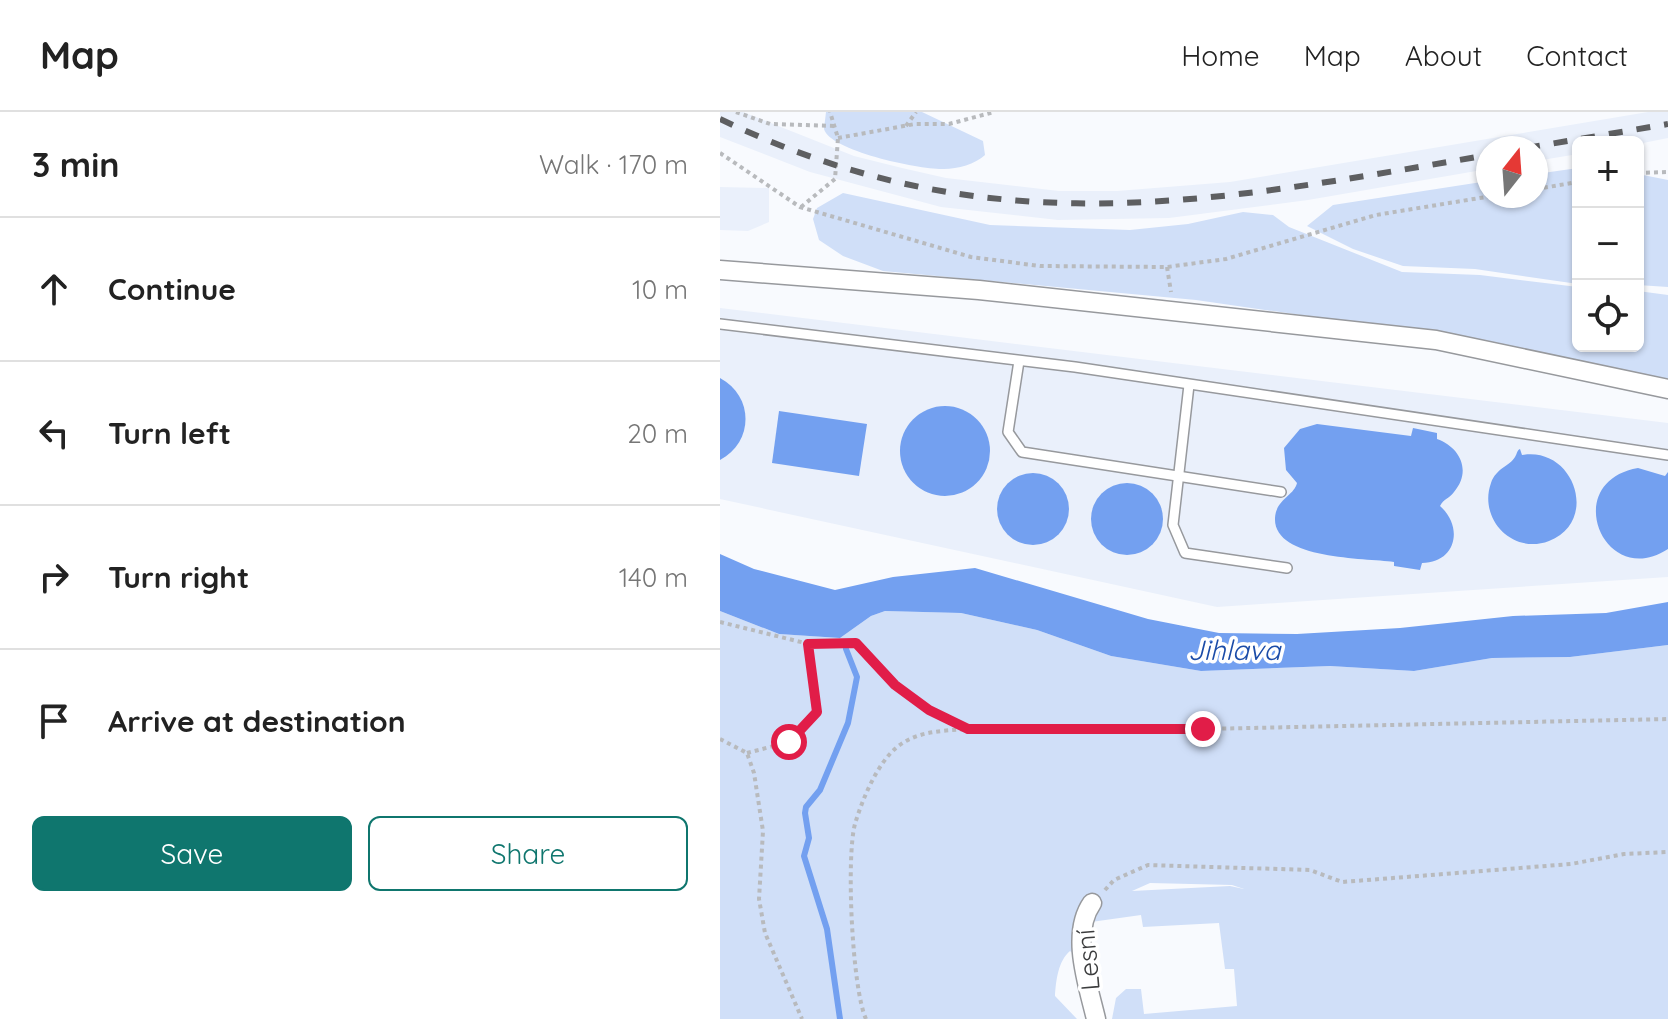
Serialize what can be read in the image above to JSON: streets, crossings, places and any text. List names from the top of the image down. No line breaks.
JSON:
{"streets":{"street":["Lesní"]},"water":["Jihlava"],"north":"top","page":{"header":"Map","nav":["Home","Map","About","Contact"],"heading":["3 min","Walk · 170 m"],"map_buttons":["+","−"],"list":[["Continue","10 m"],["Turn left","20 m"],["Turn right","140 m"],"Arrive at destination"],"buttons":["Save","Share"]}}
